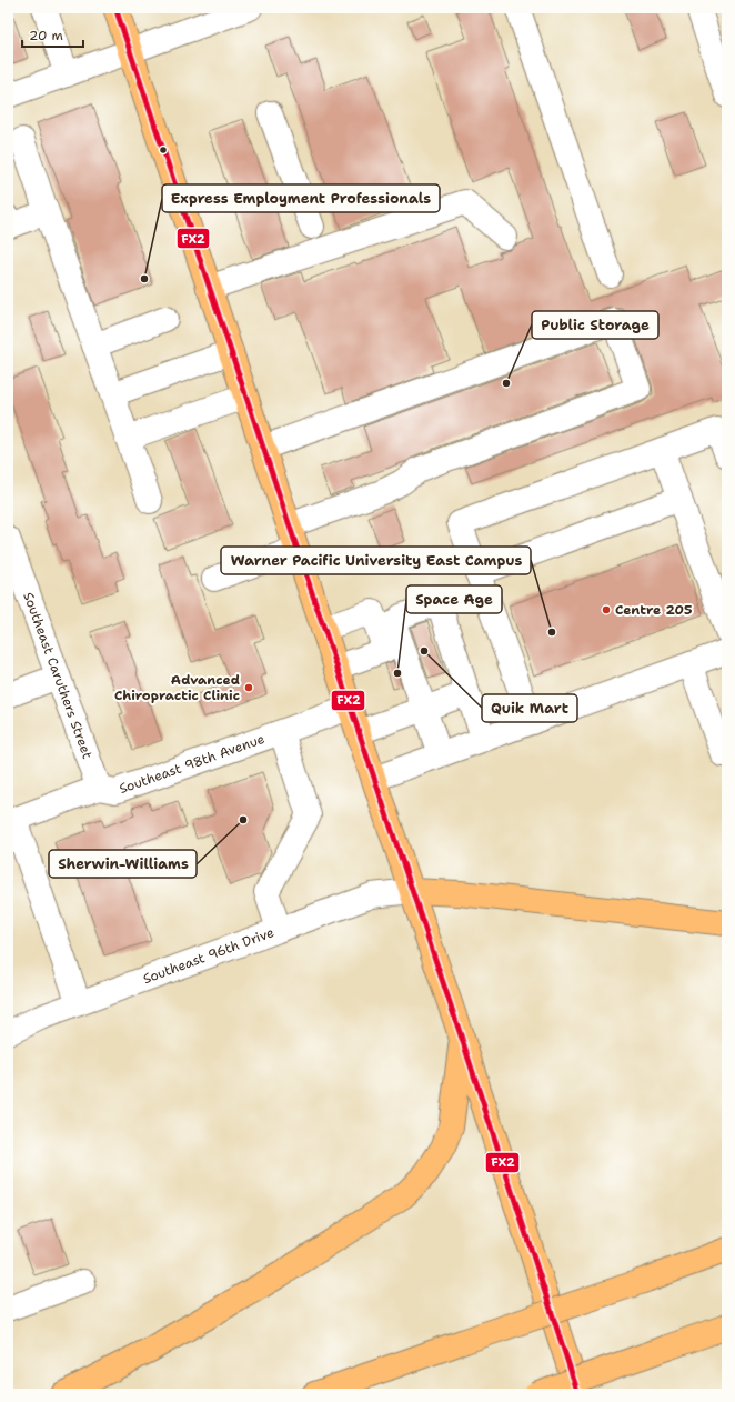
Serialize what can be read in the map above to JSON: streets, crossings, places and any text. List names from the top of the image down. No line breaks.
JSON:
{"streets":{"street":["Southeast Caruthers Street","Southeast 98th Avenue","Southeast 96th Drive"]},"crossings":[["Southeast Caruthers Street","Southeast 98th Avenue"]],"places":["Express Employment Professionals","Public Storage","Centre 205","Warner Pacific University East Campus","Quik Mart","Space Age","Advanced Chiropractic Clinic","Sherwin-Williams"],"lines":["transit line FX2"],"scale_bar":"20 m"}
